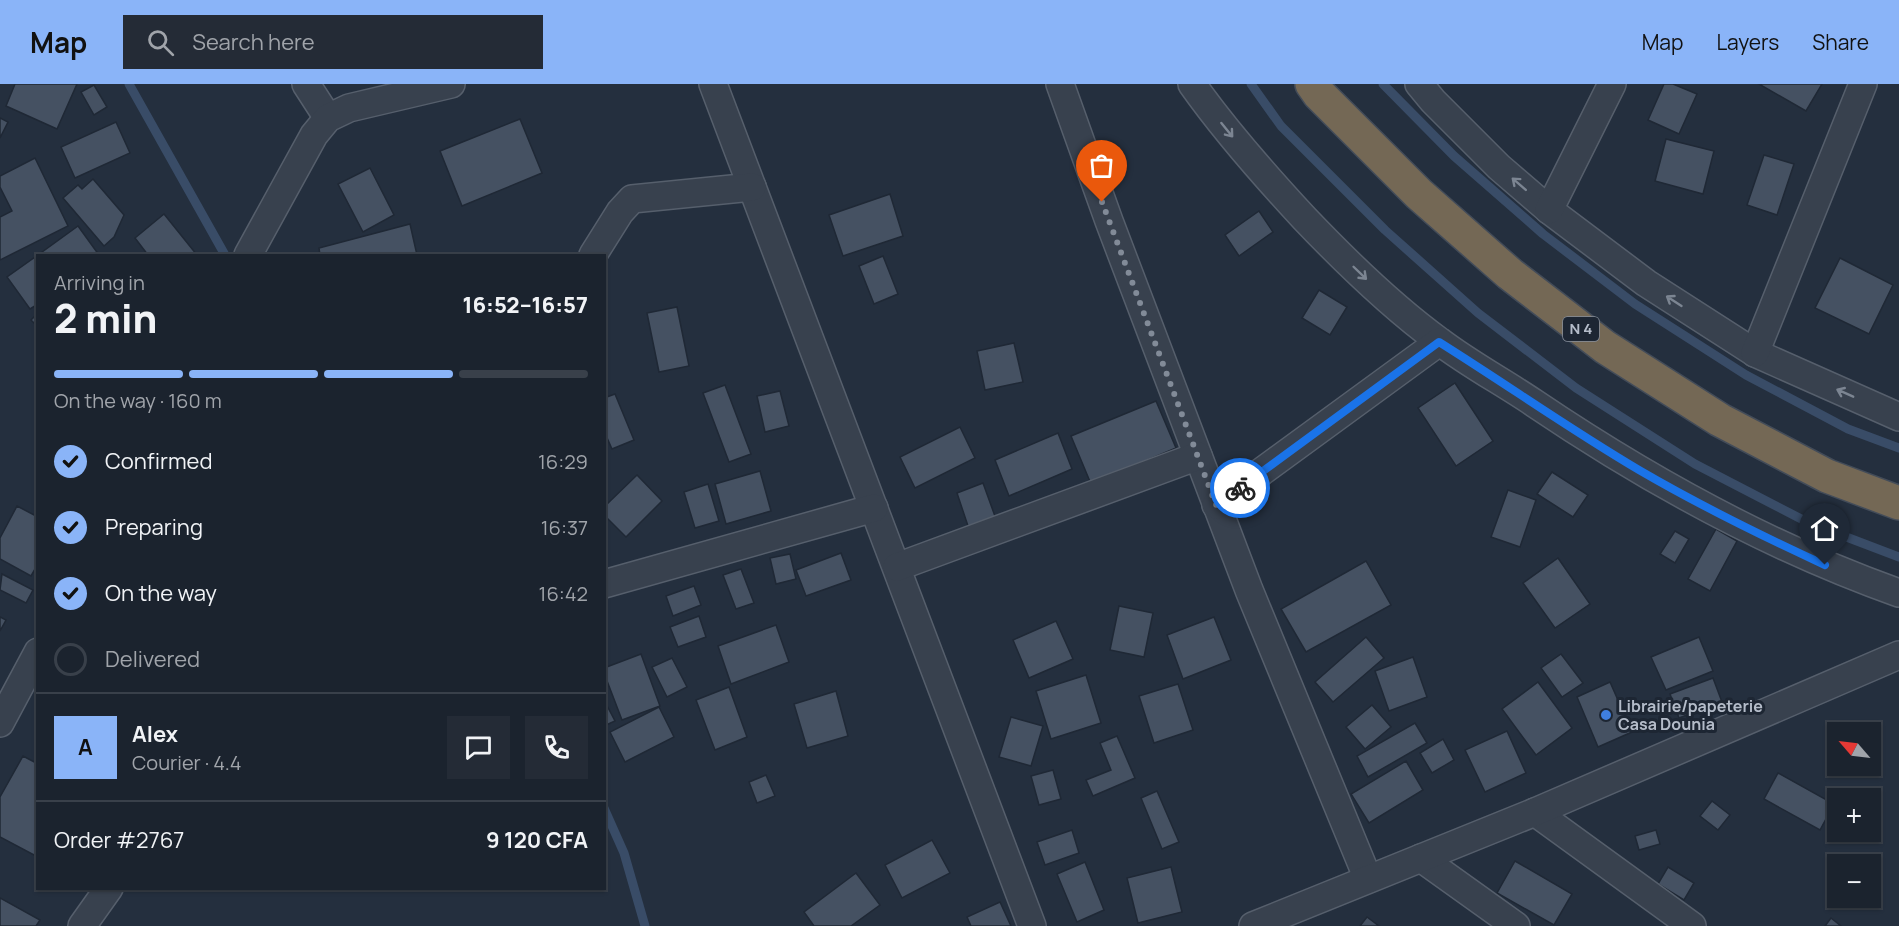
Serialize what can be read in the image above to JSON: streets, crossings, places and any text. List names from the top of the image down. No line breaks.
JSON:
{"streets":{"highway":["N 4"]},"places":["Librairie/papeterie Casa Dounia"],"north":"top left","page":{"header":"Map","search":"Search here","nav":["Map","Layers","Share"],"heading":["2 min","Arriving in","16:52–16:57"],"panel":["Alex","Courier · 4.4","Order #2767","9 120 CFA"],"bar":"On the way · 160 m","list":[["Confirmed","16:29"],["Preparing","16:37"],["On the way","16:42"],"Delivered"],"round":"A","map_buttons":["+","−"]}}
